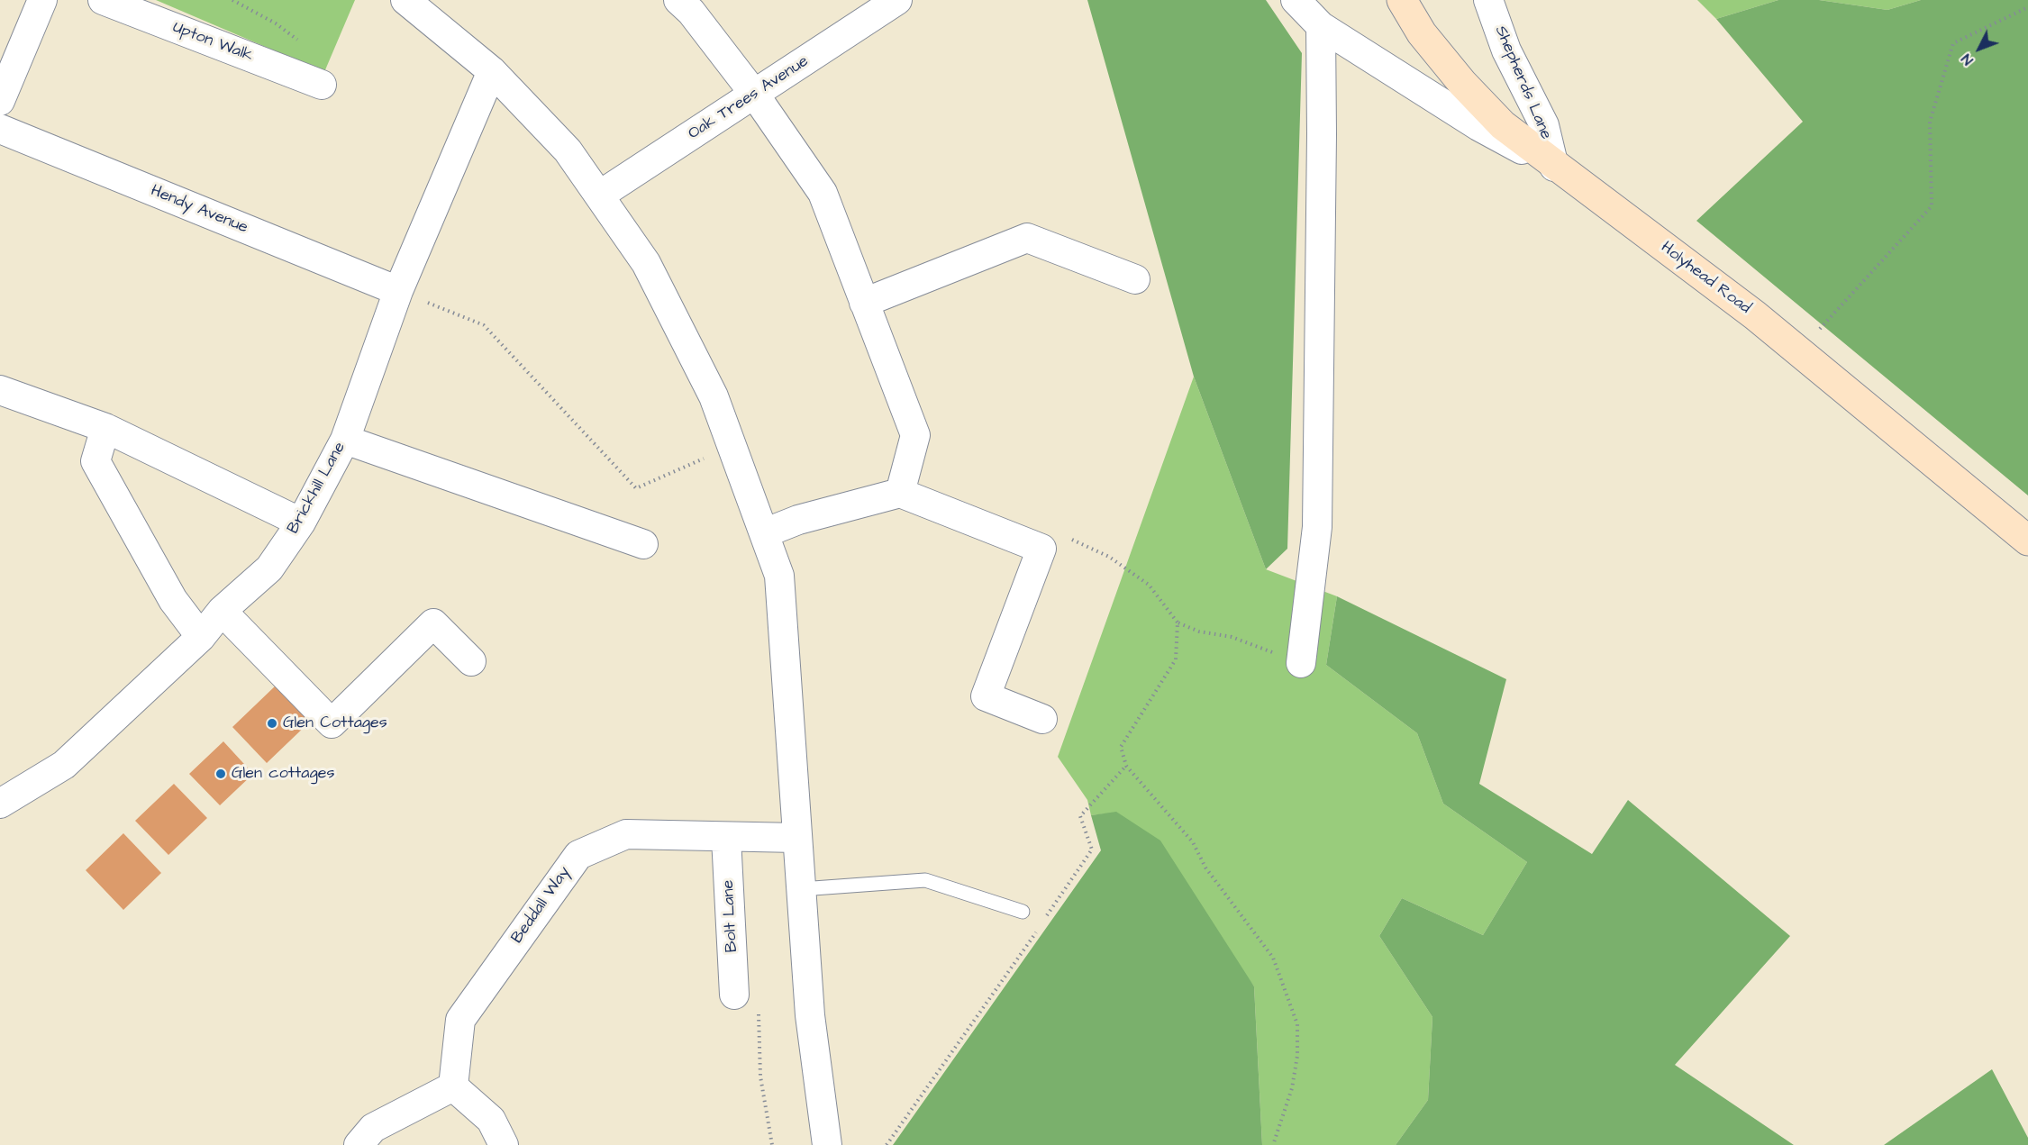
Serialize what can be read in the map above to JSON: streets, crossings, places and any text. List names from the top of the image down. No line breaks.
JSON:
{"streets":{"main road":["Holyhead Road"],"street":["Upton Walk","Shepherds Lane","Oak Trees Avenue","Hendy Avenue","Brickhill Lane","Beddall Way","Bolt Lane"]},"crossings":[["Shepherds Lane","Holyhead Road"],["Hendy Avenue","Brickhill Lane"],["Beddall Way","Bolt Lane"]],"places":["Glen Cottages","Glen cottages"],"north":"bottom left"}
